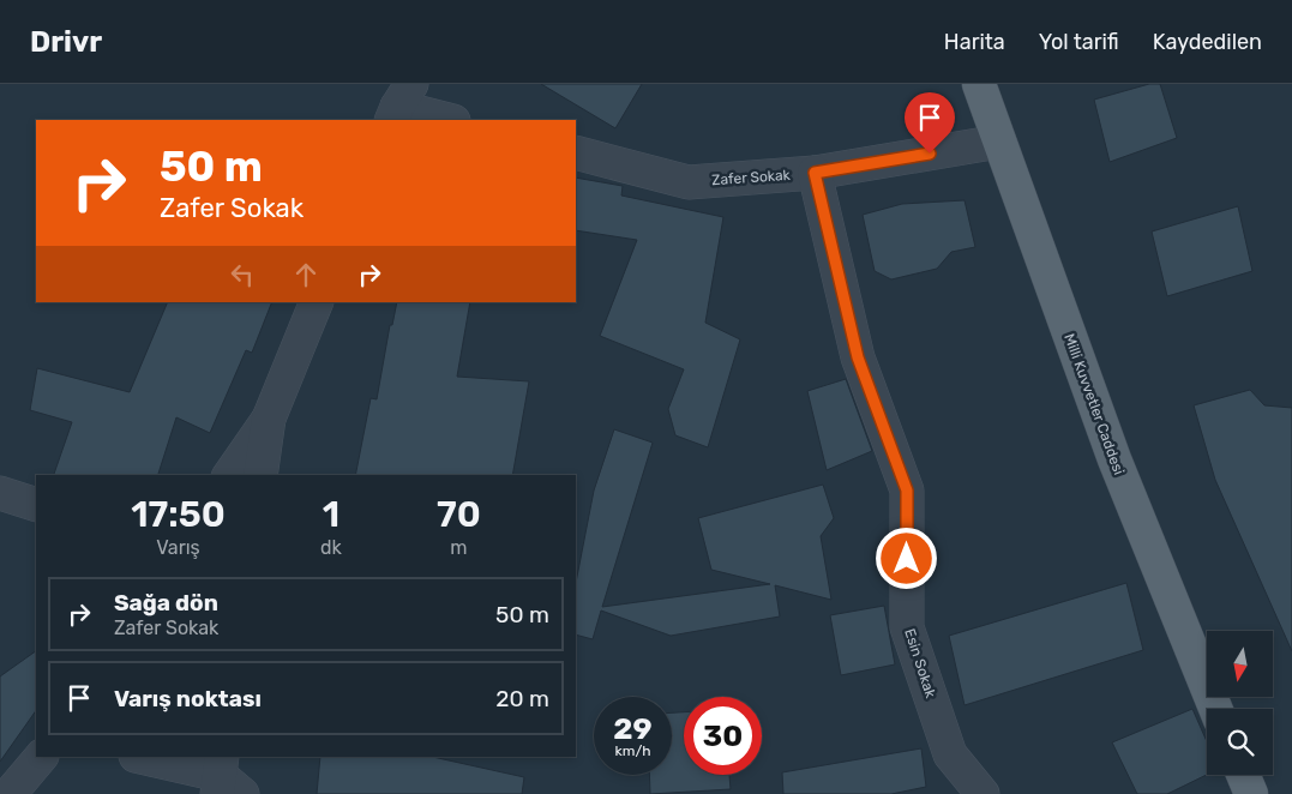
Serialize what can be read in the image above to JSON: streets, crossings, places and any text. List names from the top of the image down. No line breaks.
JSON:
{"streets":{"main road":["Milli Kuvvetler Caddesi"],"street":["Zafer Sokak","Esin Sokak"]},"crossings":[["Zafer Sokak","Milli Kuvvetler Caddesi"],["Zafer Sokak","Esin Sokak"]],"north":"bottom","page":{"header":"Drivr","nav":["Harita","Yol tarifi","Kaydedilen"],"turn":["50 m","Zafer Sokak"],"eta":["17:50","Varış","1","dk","70","m"],"list":[{"name":"Sağa dön","note":"Zafer Sokak","value":"50 m"},{"name":"Varış noktası","value":"20 m"}],"speed":"29 km/h","limit":"30"}}
